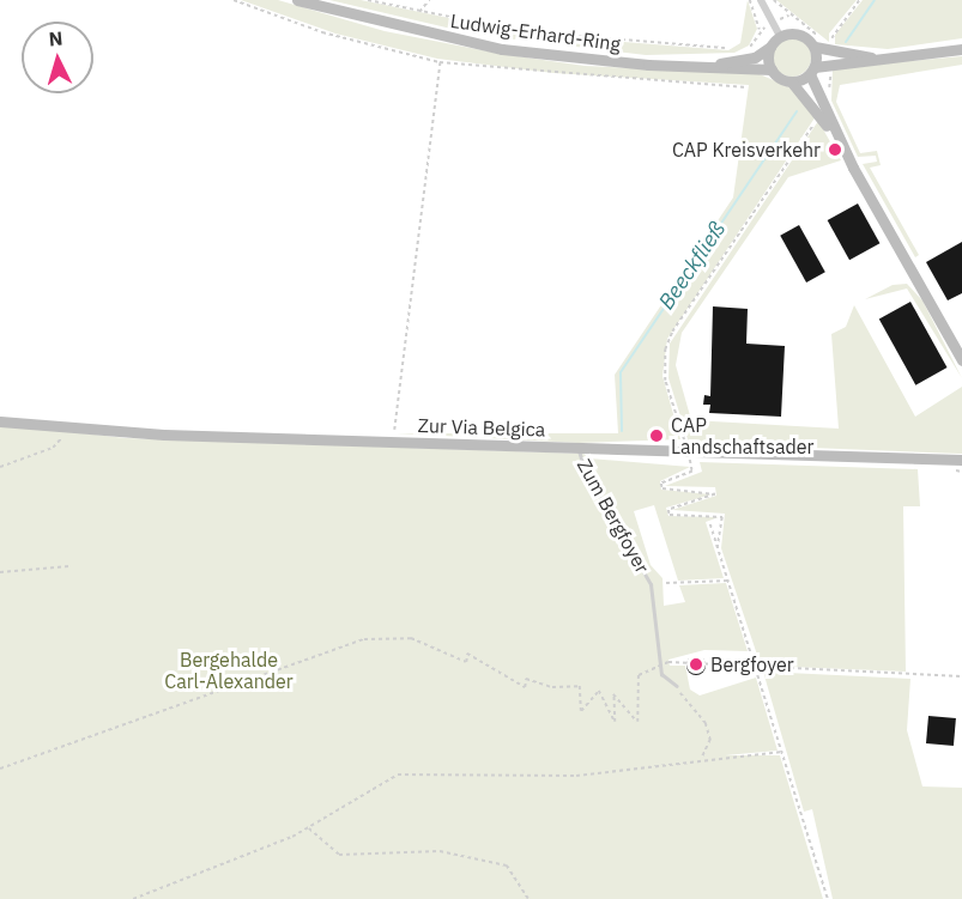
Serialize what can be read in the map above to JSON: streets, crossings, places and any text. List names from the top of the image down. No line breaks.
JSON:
{"streets":{"street":["Ludwig-Erhard-Ring","Zur Via Belgica"],"lane":["Zum Bergfoyer"]},"crossings":[["Zur Via Belgica","Zum Bergfoyer"]],"water":["Beeckfließ"],"parks":["Bergehalde Carl-Alexander"],"places":["CAP Kreisverkehr","CAP Landschaftsader","Bergfoyer"],"north":"top"}
